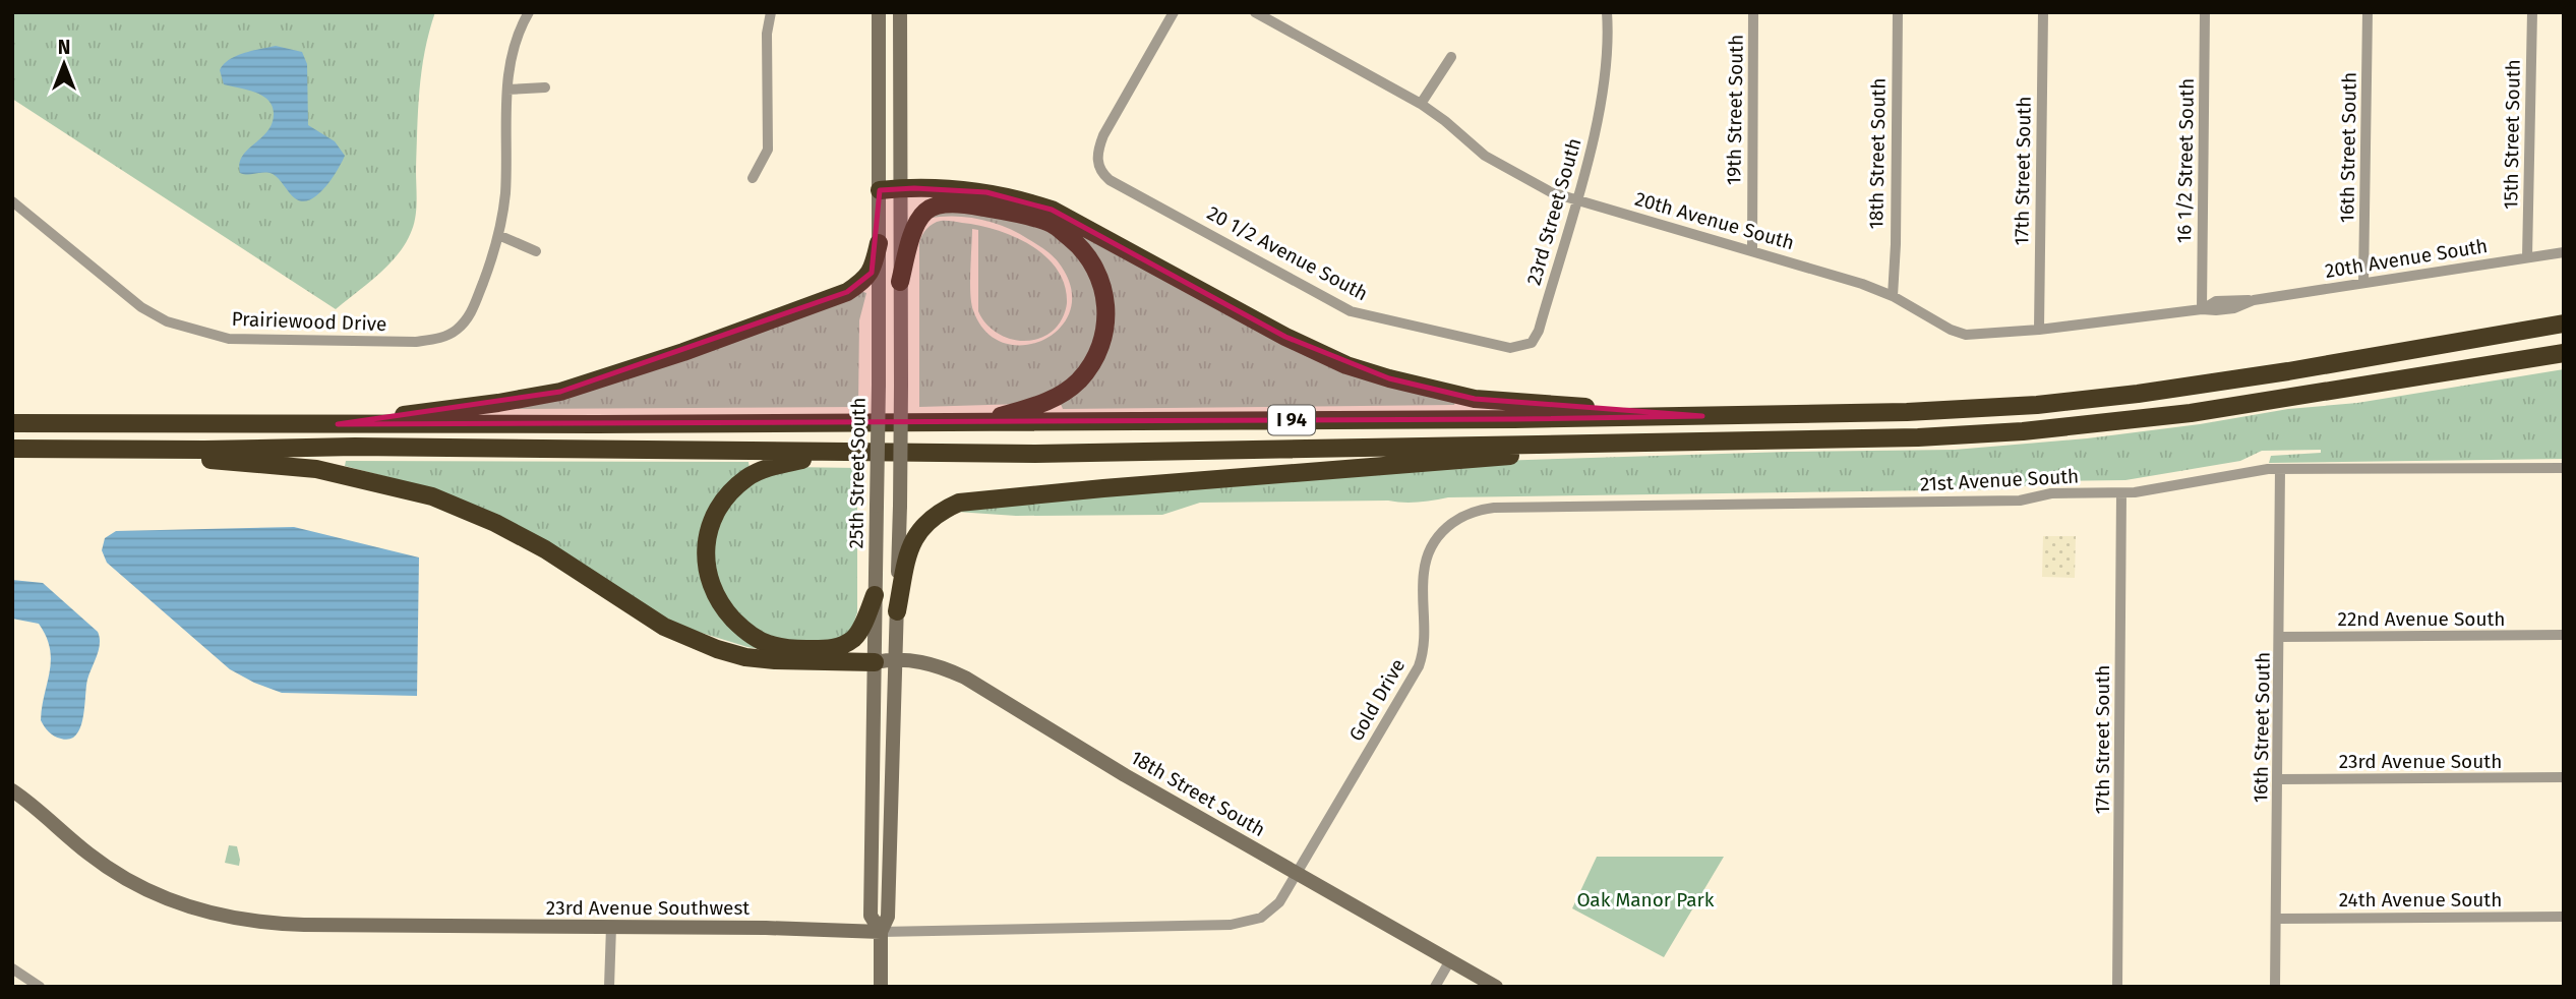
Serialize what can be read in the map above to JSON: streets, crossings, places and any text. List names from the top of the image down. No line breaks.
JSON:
{"streets":{"highway":["I 94"],"main road":["18th Street South","25th Street South","23rd Avenue Southwest"],"street":["19th Street South","15th Street South","16th Street South","16 1/2 Street South","17th Street South","23rd Street South","20th Avenue South","20 1/2 Avenue South","Prairiewood Drive","21st Avenue South","22nd Avenue South","Gold Drive","23rd Avenue South","24th Avenue South"]},"crossings":[["19th Street South","20th Avenue South"],["15th Street South","20th Avenue South"],["16th Street South","20th Avenue South"],["16th Street South","21st Avenue South"],["16th Street South","22nd Avenue South"],["16th Street South","23rd Avenue South"],["16th Street South","24th Avenue South"],["18th Street South","20th Avenue South"],["18th Street South","25th Street South"],["18th Street South","Gold Drive"],["18th Street South","23rd Avenue Southwest"],["16 1/2 Street South","20th Avenue South"],["17th Street South","20th Avenue South"],["17th Street South","21st Avenue South"],["23rd Street South","20th Avenue South"],["23rd Street South","20 1/2 Avenue South"],["25th Street South","23rd Avenue Southwest"],["21st Avenue South","Gold Drive"],["Gold Drive","23rd Avenue Southwest"]],"parks":["Oak Manor Park"],"north":"top"}
